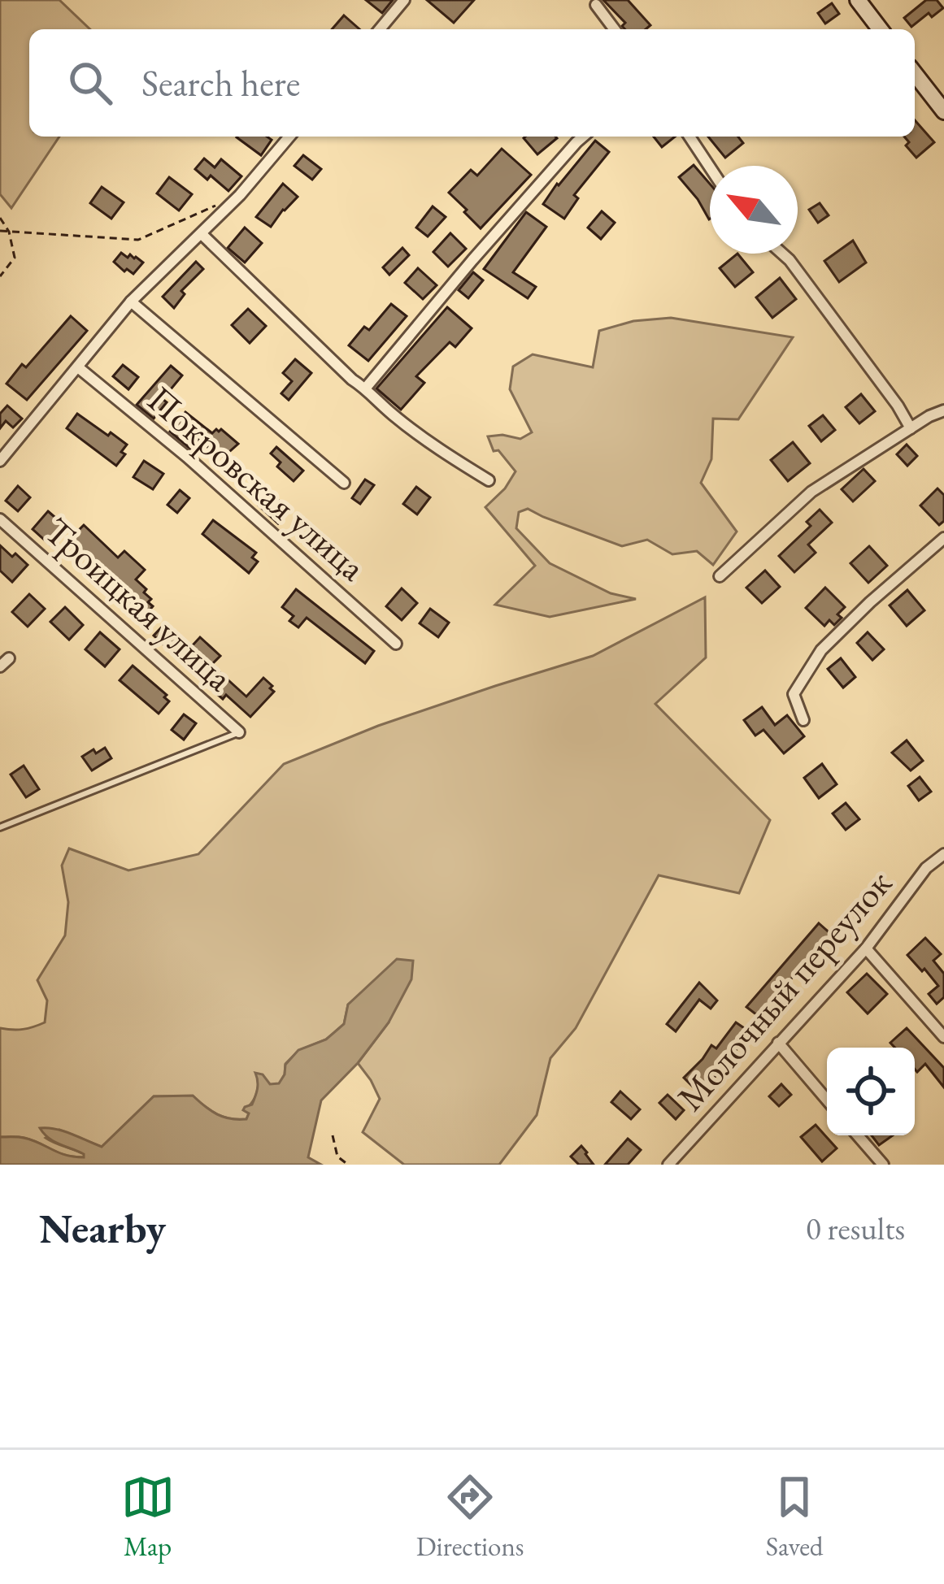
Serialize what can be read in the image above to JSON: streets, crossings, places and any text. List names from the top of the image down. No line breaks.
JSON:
{"streets":{"street":["Покровская улица","Троицкая улица","Молочный переулок"]},"north":"top left","page":{"search":"Search here","heading":["Nearby","0 results"],"nav":["Map","Directions","Saved"]}}
